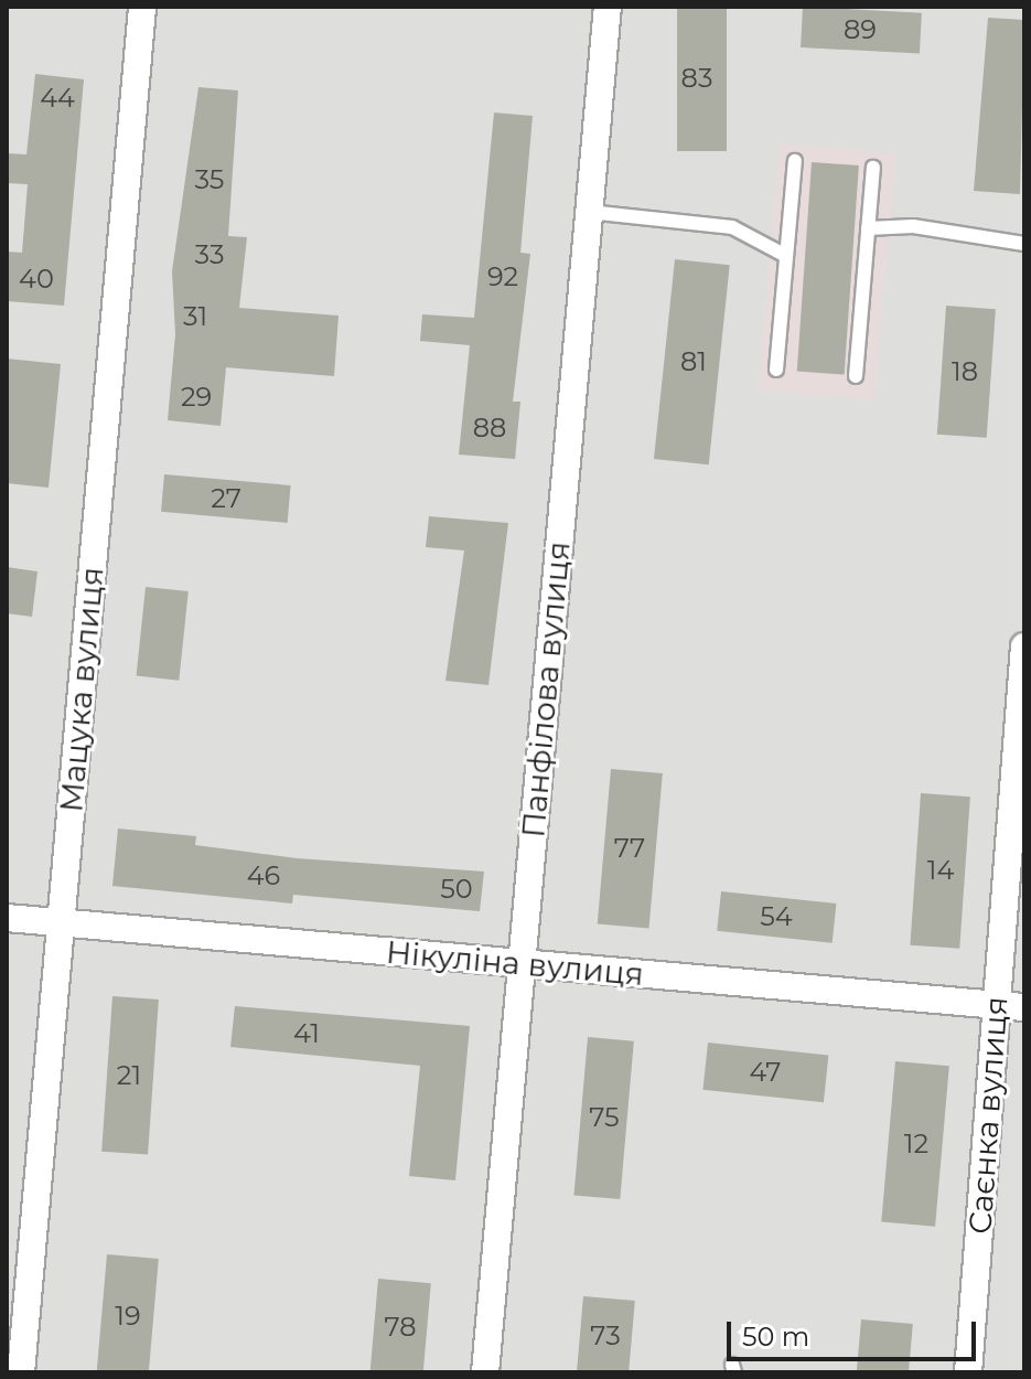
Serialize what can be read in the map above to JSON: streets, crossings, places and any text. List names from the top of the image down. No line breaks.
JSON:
{"streets":{"street":["Мацука вулиця","Панфілова вулиця","Нікуліна вулиця","Саєнка вулиця"]},"crossings":[["Мацука вулиця","Нікуліна вулиця"],["Панфілова вулиця","Нікуліна вулиця"],["Нікуліна вулиця","Саєнка вулиця"]],"house_numbers":["89","83","44","35","33","92","40","31","81","18","29","88","27","77","14","46","50","54","41","47","21","75","12","19","78","73"],"scale_bar":"50 m"}
